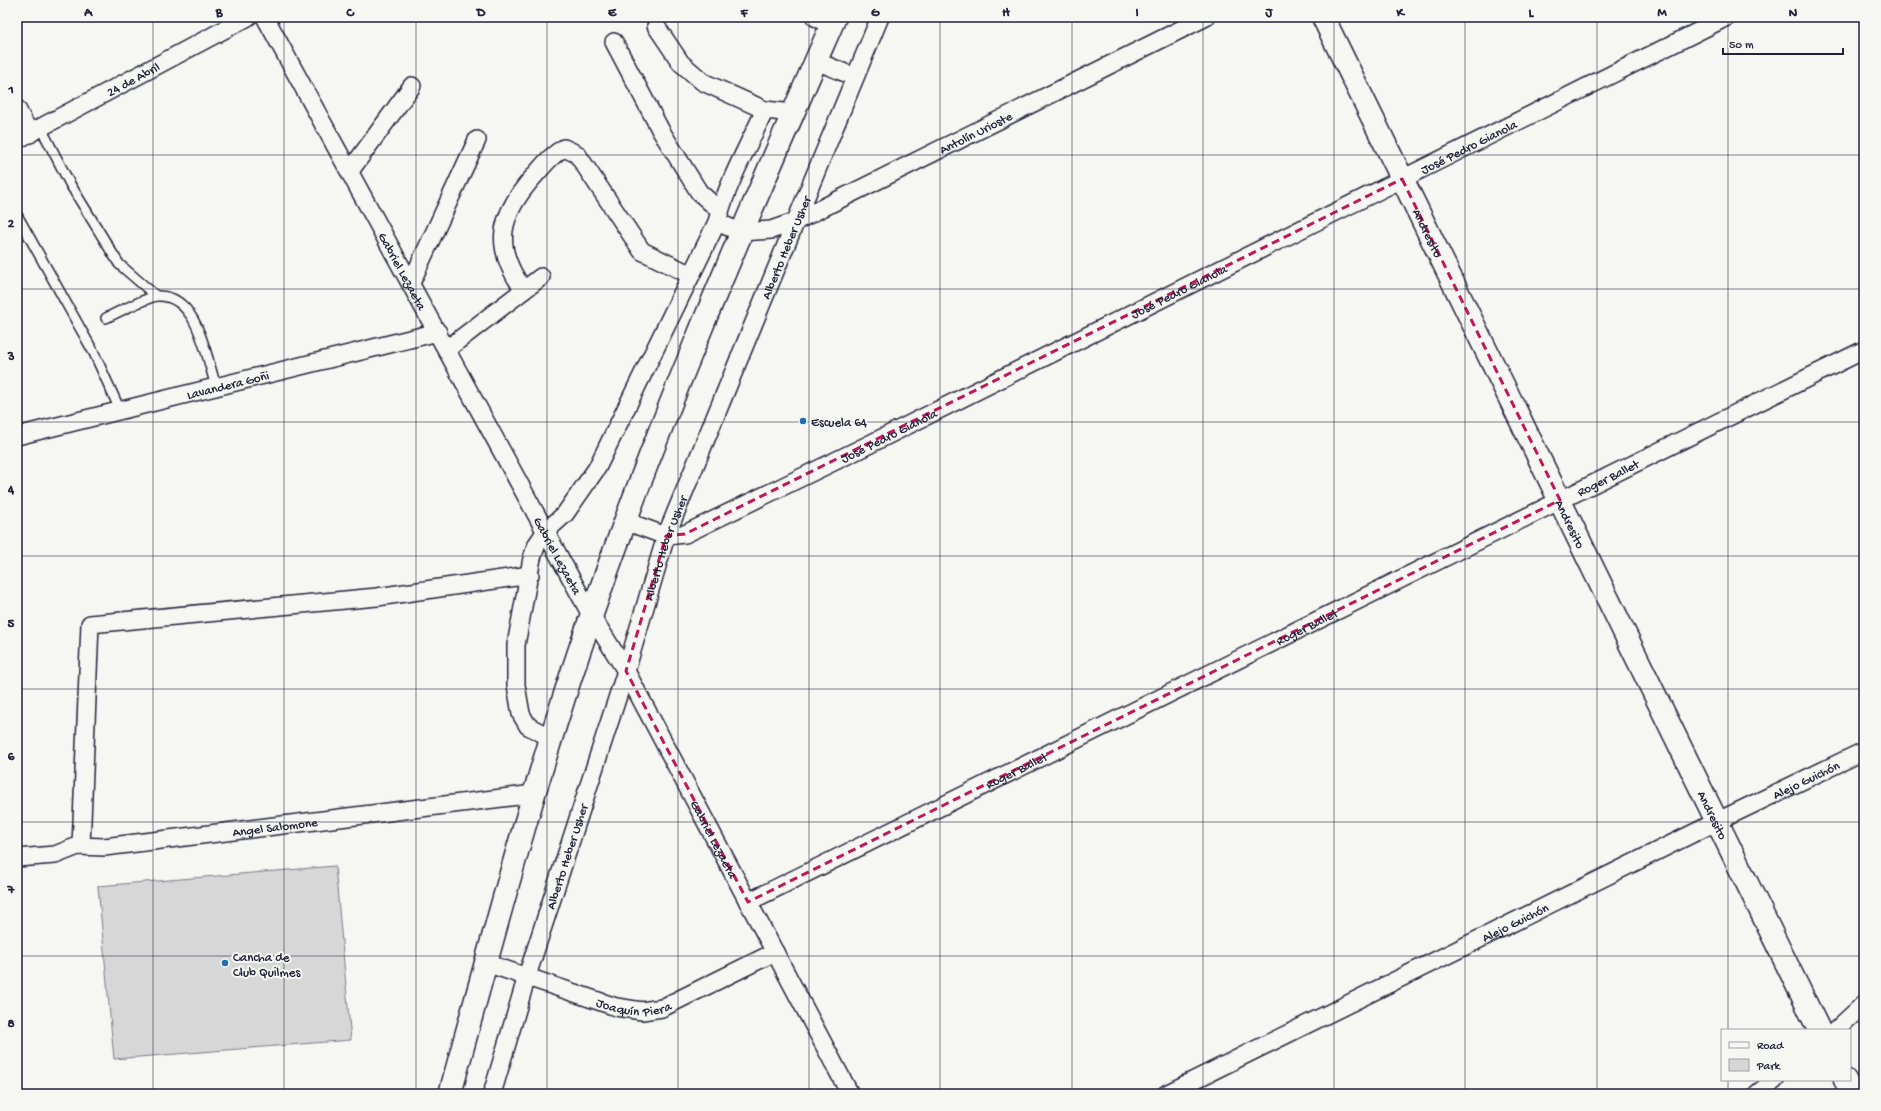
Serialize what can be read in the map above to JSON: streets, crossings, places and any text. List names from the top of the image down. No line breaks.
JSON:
{"streets":{"street":["24 de Abril","Antolín Urioste","José Pedro Gianola","Andresito","Alberto Heber Usher","Gabriel Lezaeta","Lavandera Goñi","Roger Ballet","Alejo Guichón","Angel Salomone","Joaquín Piera"]},"crossings":[["Antolín Urioste","Alberto Heber Usher"],["José Pedro Gianola","Andresito"],["José Pedro Gianola","Alberto Heber Usher"],["Andresito","Roger Ballet"],["Andresito","Alejo Guichón"],["Alberto Heber Usher","Gabriel Lezaeta"],["Alberto Heber Usher","Joaquín Piera"],["Gabriel Lezaeta","Lavandera Goñi"],["Gabriel Lezaeta","Roger Ballet"],["Gabriel Lezaeta","Joaquín Piera"]],"places":["Escuela 64","Cancha de Club Quilmes"],"legend":["Road","Park"],"scale_bar":"50 m","grid":{"columns":["A","B","C","D","E","F","G","H","I","J","K","L","M","N"],"rows":["1","2","3","4","5","6","7","8"]}}
